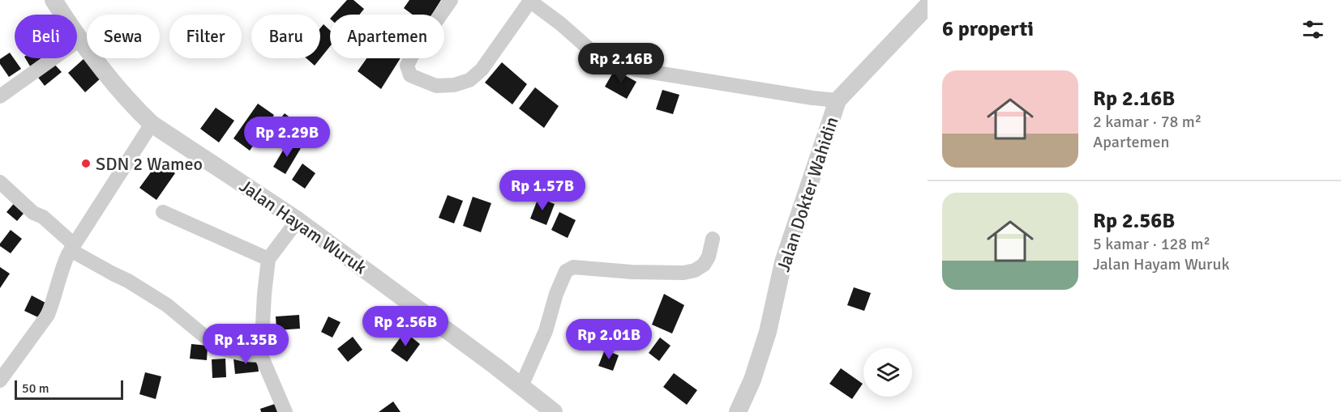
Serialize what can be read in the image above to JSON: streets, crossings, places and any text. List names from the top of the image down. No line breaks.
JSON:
{"streets":{"street":["Jalan Dokter Wahidin","Jalan Hayam Wuruk"]},"places":["SDN 2 Wameo"],"scale_bar":"50 m","page":{"heading":"6 properti","chip":["Beli","Sewa","Filter","Baru","Apartemen"],"price":["Rp 2.16B","Rp 2.29B","Rp 1.57B","Rp 2.56B","Rp 2.01B","Rp 1.35B"],"list":[{"name":"Rp 2.16B","note":"2 kamar · 78 m² · Apartemen"},{"name":"Rp 2.56B","note":"5 kamar · 128 m² · Jalan Hayam Wuruk"}],"scale":"50 m"}}
